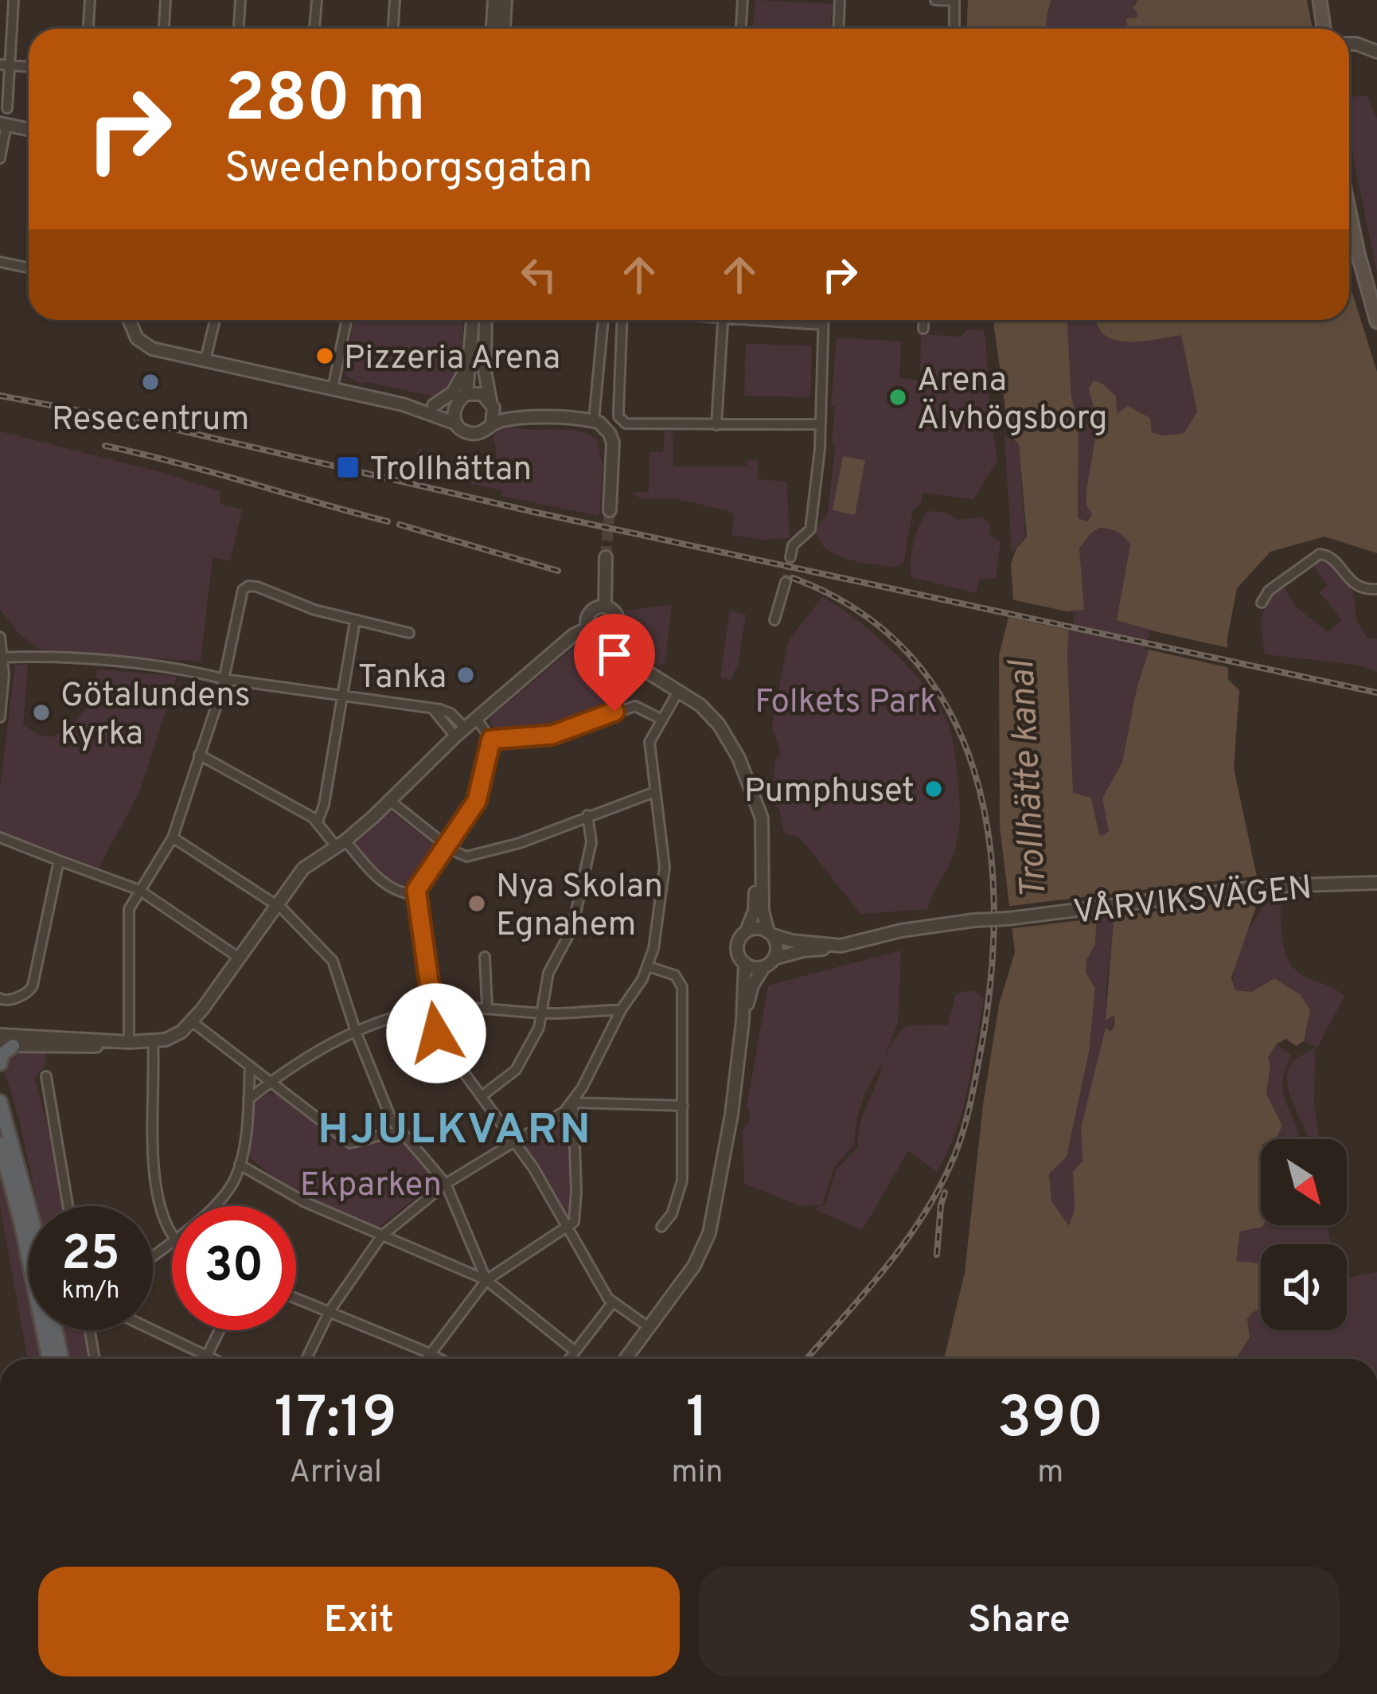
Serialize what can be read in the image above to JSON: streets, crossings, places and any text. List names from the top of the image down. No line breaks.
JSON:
{"streets":{"street":["VÅRVIKSVÄGEN"]},"districts":["HJULKVARN"],"water":["Trollhätte kanal"],"parks":["Folkets Park","Ekparken"],"places":{"other":["Pizzeria Arena","Resecentrum","Arena Älvhögsborg","Tanka","Götalundens kyrka","Pumphuset","Nya Skolan Egnahem"],"transit":["Trollhättan"]},"north":"bottom right","page":{"turn":["280 m","Swedenborgsgatan"],"speed":"25 km/h","limit":"30","eta":["17:19","Arrival","1","min","390","m"],"buttons":["Exit","Share"]}}
